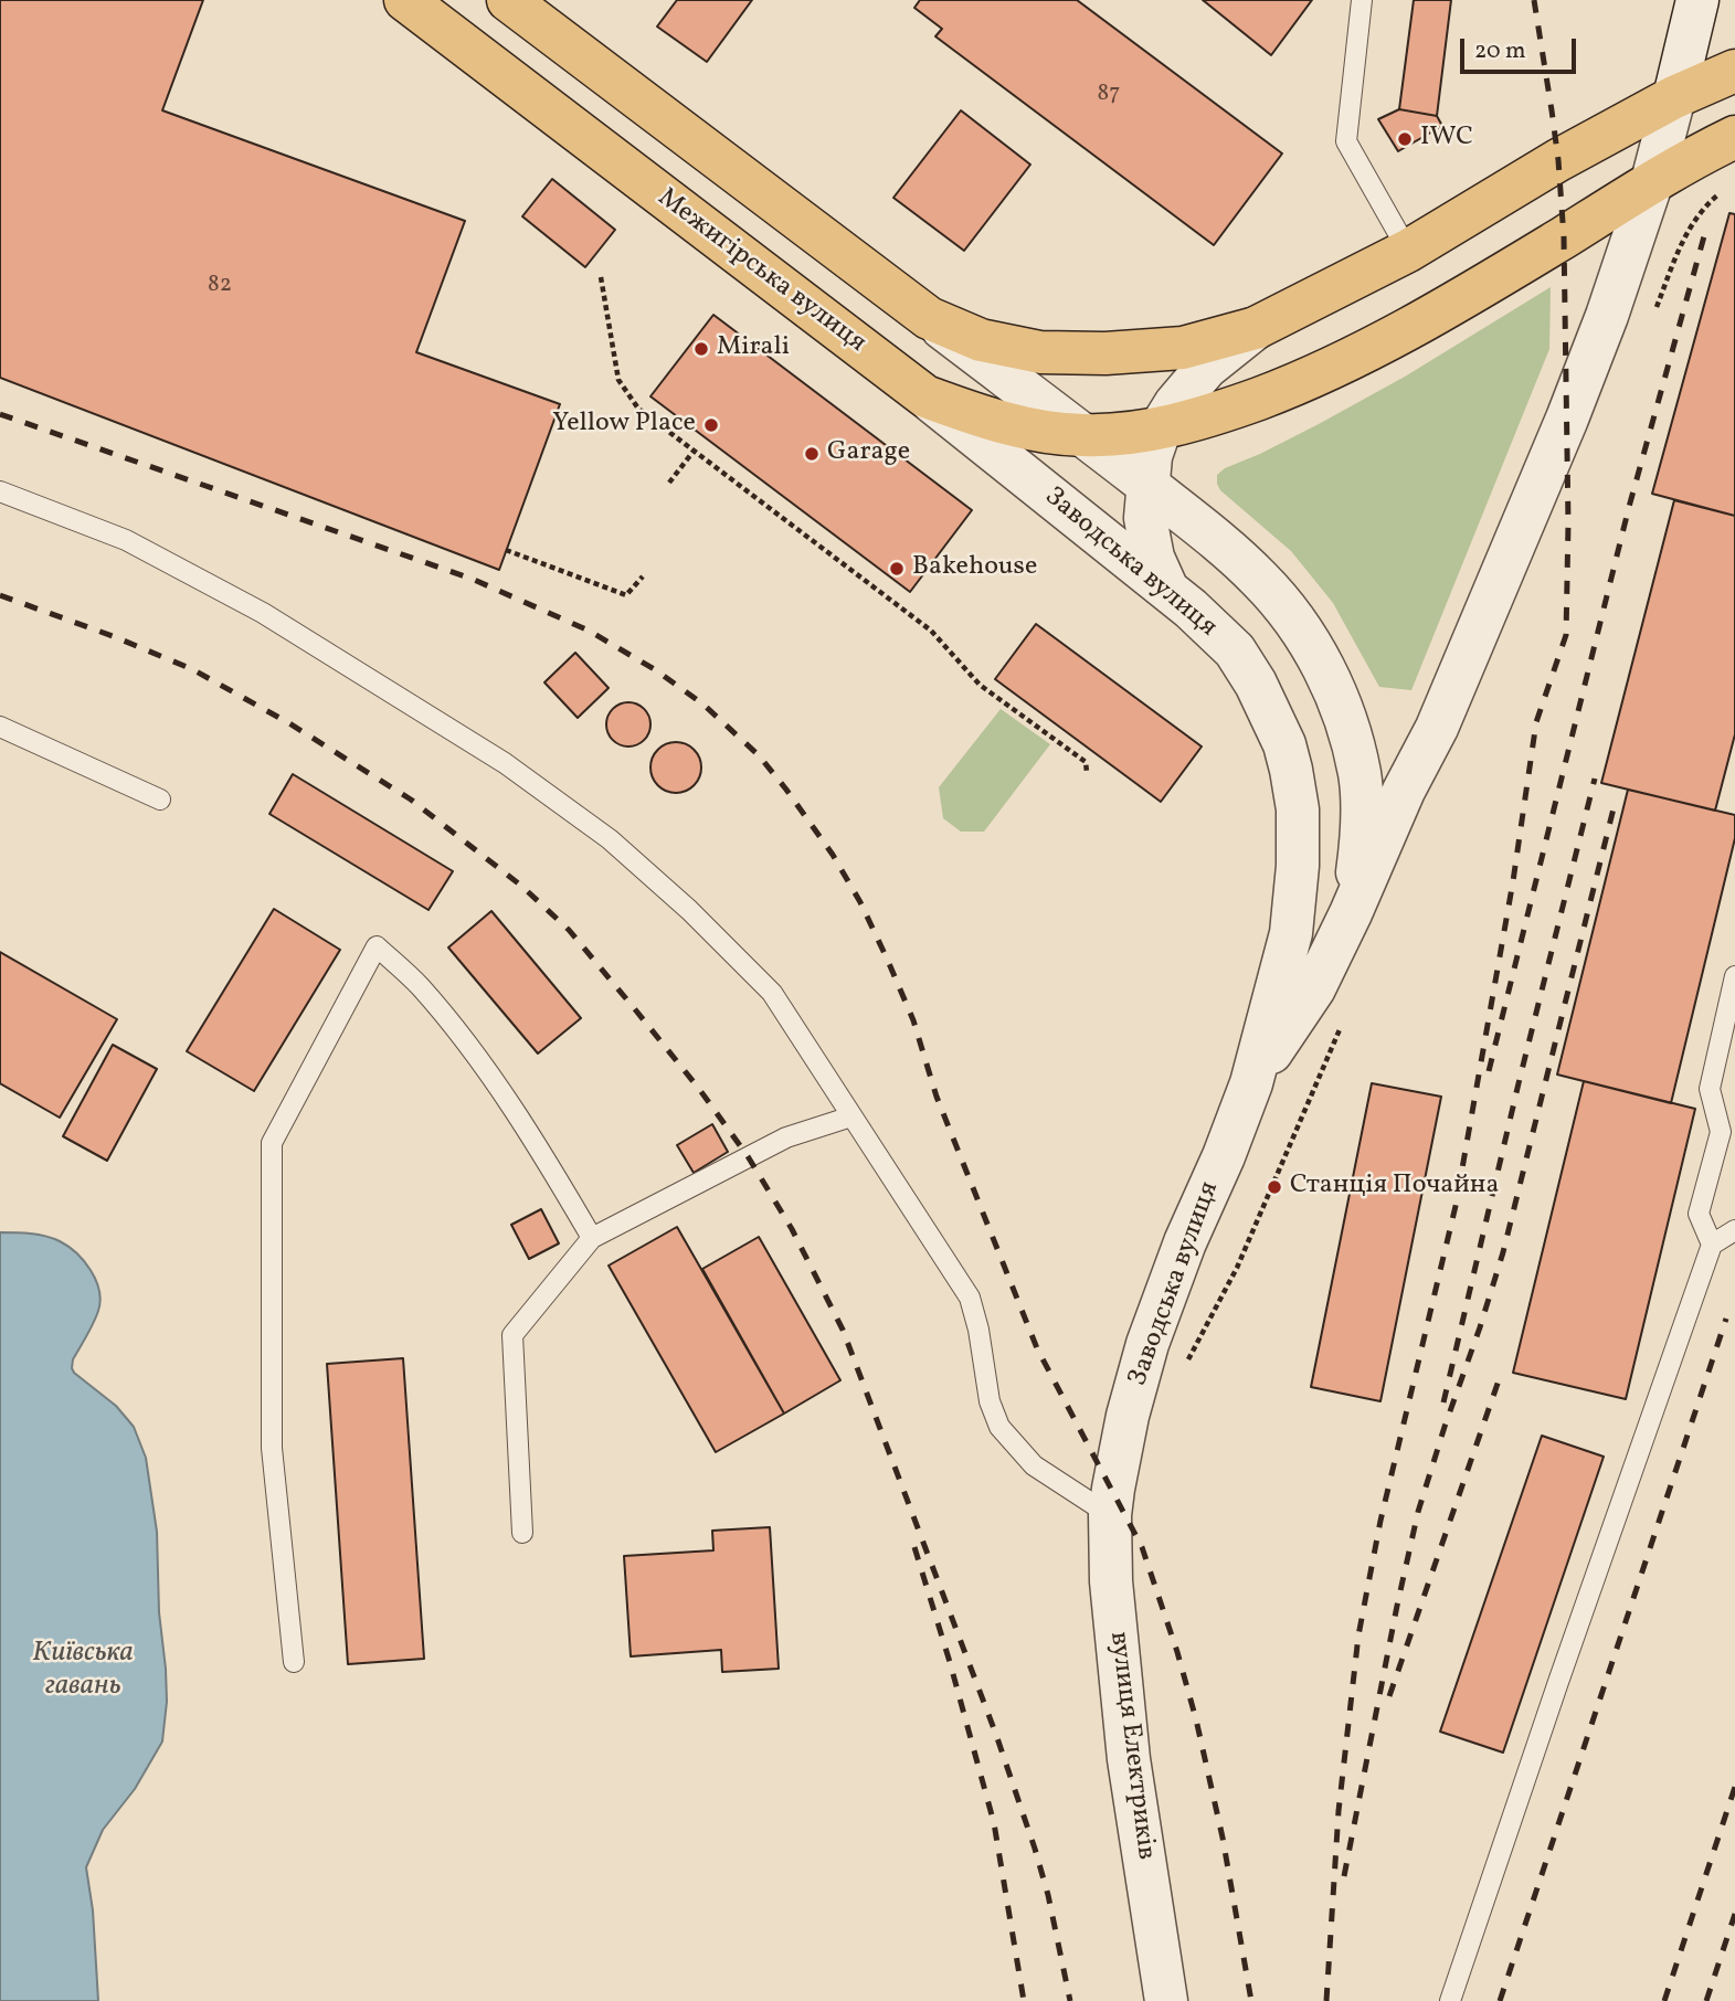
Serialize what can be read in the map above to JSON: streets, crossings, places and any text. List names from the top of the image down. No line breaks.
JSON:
{"streets":{"main road":["Межигірська вулиця"],"street":["Заводська вулиця","вулиця Електриків"]},"crossings":[["Межигірська вулиця","Заводська вулиця"],["Заводська вулиця","вулиця Електриків"]],"water":["Київська гавань"],"places":["IWC","Mirali","Yellow Place","Garage","Bakehouse","Станція Почайна"],"house_numbers":["87","82"],"scale_bar":"20 m"}
